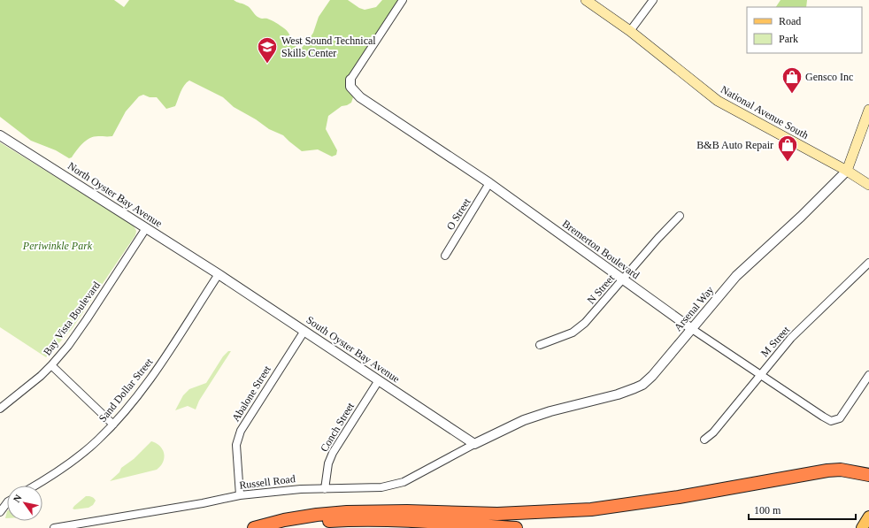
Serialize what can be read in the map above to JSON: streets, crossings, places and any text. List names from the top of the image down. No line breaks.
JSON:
{"streets":{"main road":["National Avenue South","Arsenal Way"],"street":["North Oyster Bay Avenue","O Street","Bremerton Boulevard","N Street","Bay Vista Boulevard","M Street","South Oyster Bay Avenue","Sand Dollar Street","Abalone Street","Conch Street","Russell Road"]},"crossings":[["National Avenue South","Arsenal Way"],["North Oyster Bay Avenue","Bay Vista Boulevard"],["North Oyster Bay Avenue","South Oyster Bay Avenue"],["North Oyster Bay Avenue","Sand Dollar Street"],["O Street","Bremerton Boulevard"],["Bremerton Boulevard","N Street"],["Bremerton Boulevard","Arsenal Way"],["Bremerton Boulevard","M Street"],["Arsenal Way","South Oyster Bay Avenue"],["Arsenal Way","Russell Road"],["South Oyster Bay Avenue","Sand Dollar Street"],["South Oyster Bay Avenue","Abalone Street"],["South Oyster Bay Avenue","Conch Street"],["South Oyster Bay Avenue","Russell Road"],["Abalone Street","Russell Road"],["Conch Street","Russell Road"]],"parks":["Periwinkle Park"],"places":{"school or university":["West Sound Technical Skills Center"],"shop":["Gensco Inc","B&B Auto Repair"]},"legend":["Road","Park"],"scale_bar":"100 m","north":"top left"}
